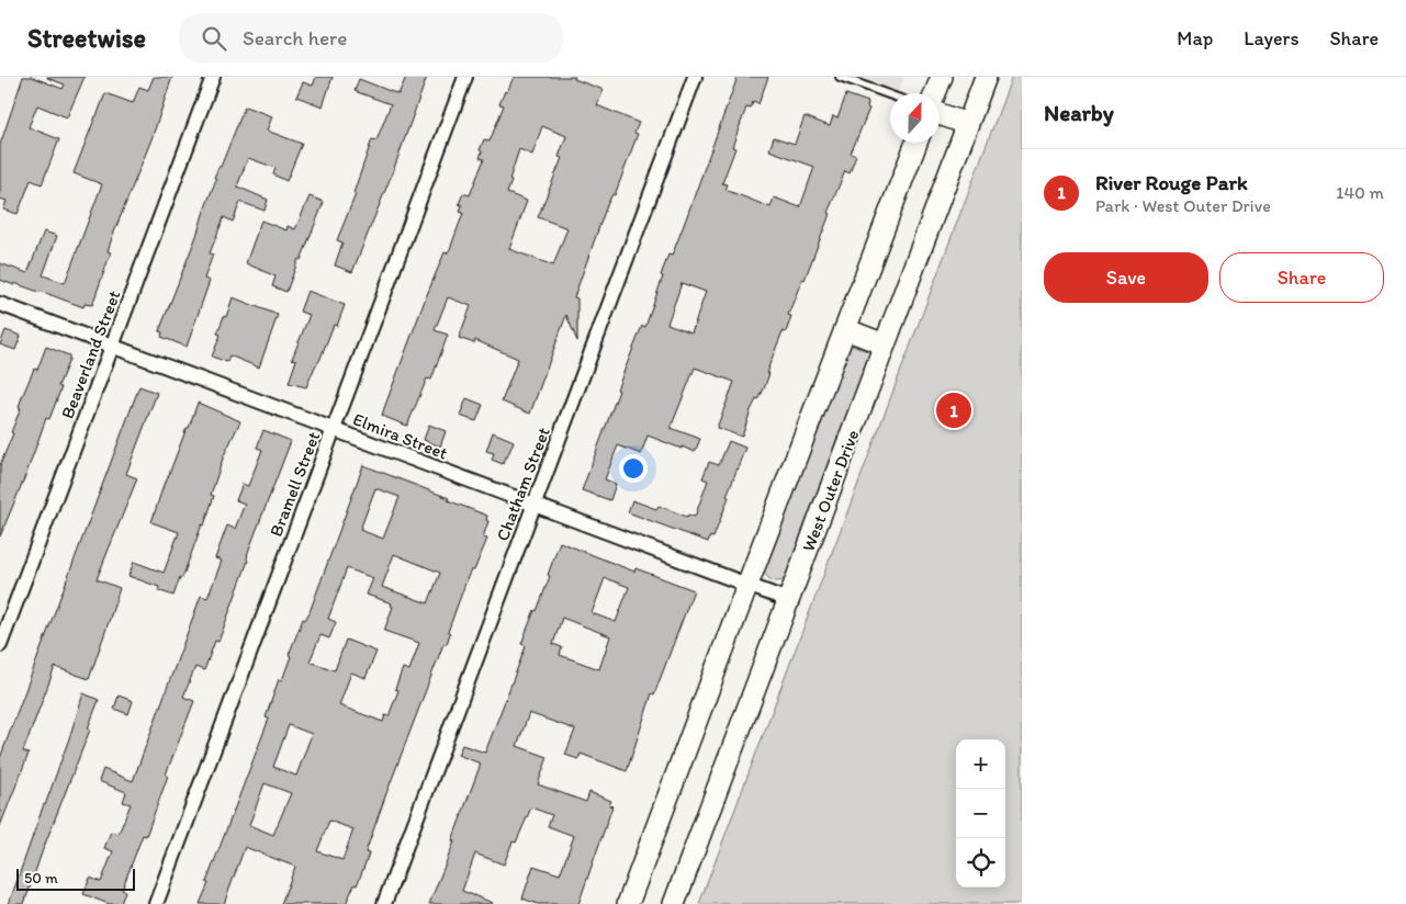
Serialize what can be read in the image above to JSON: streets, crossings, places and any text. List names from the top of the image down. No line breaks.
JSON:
{"streets":{"main road":["West Outer Drive"],"street":["Beaverland Street","Elmira Street","Bramell Street","Chatham Street"]},"crossings":[["Beaverland Street","Elmira Street"],["Elmira Street","Bramell Street"],["Elmira Street","Chatham Street"],["Elmira Street","West Outer Drive"]],"scale_bar":"50 m","north":"top","page":{"header":"Streetwise","search":"Search here","nav":["Map","Layers","Share"],"heading":"Nearby","list":[{"mark":"1","name":"River Rouge Park","note":"Park · West Outer Drive","value":"140 m"}],"buttons":["Save","Share"],"pins":"1","map_buttons":["+","−"],"scale":"50 m"}}
